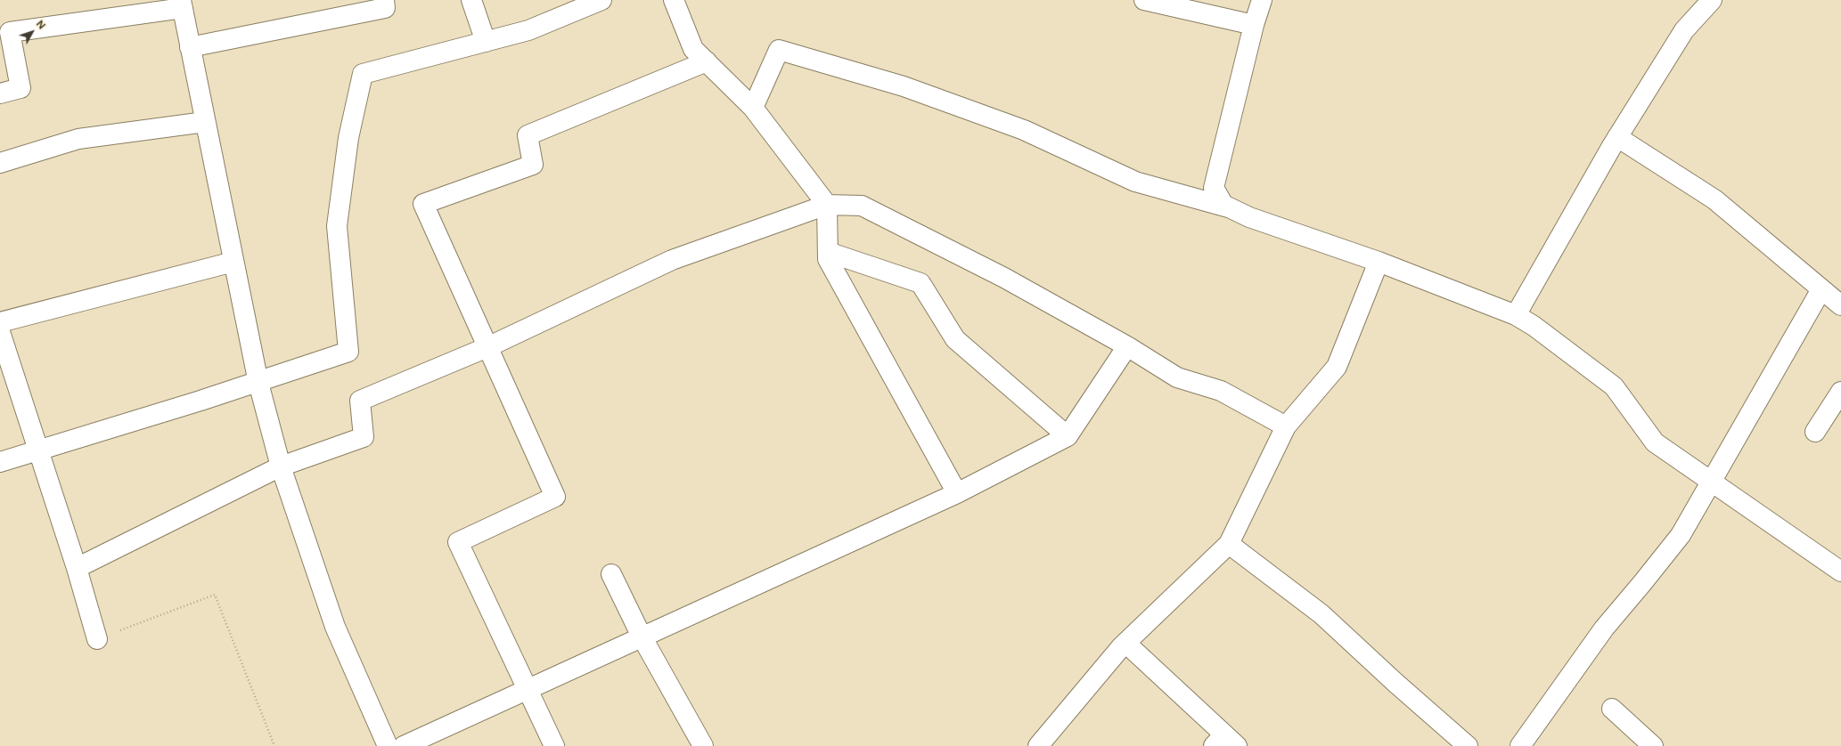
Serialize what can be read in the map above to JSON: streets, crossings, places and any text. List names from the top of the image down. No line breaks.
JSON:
{"north":"top right"}
